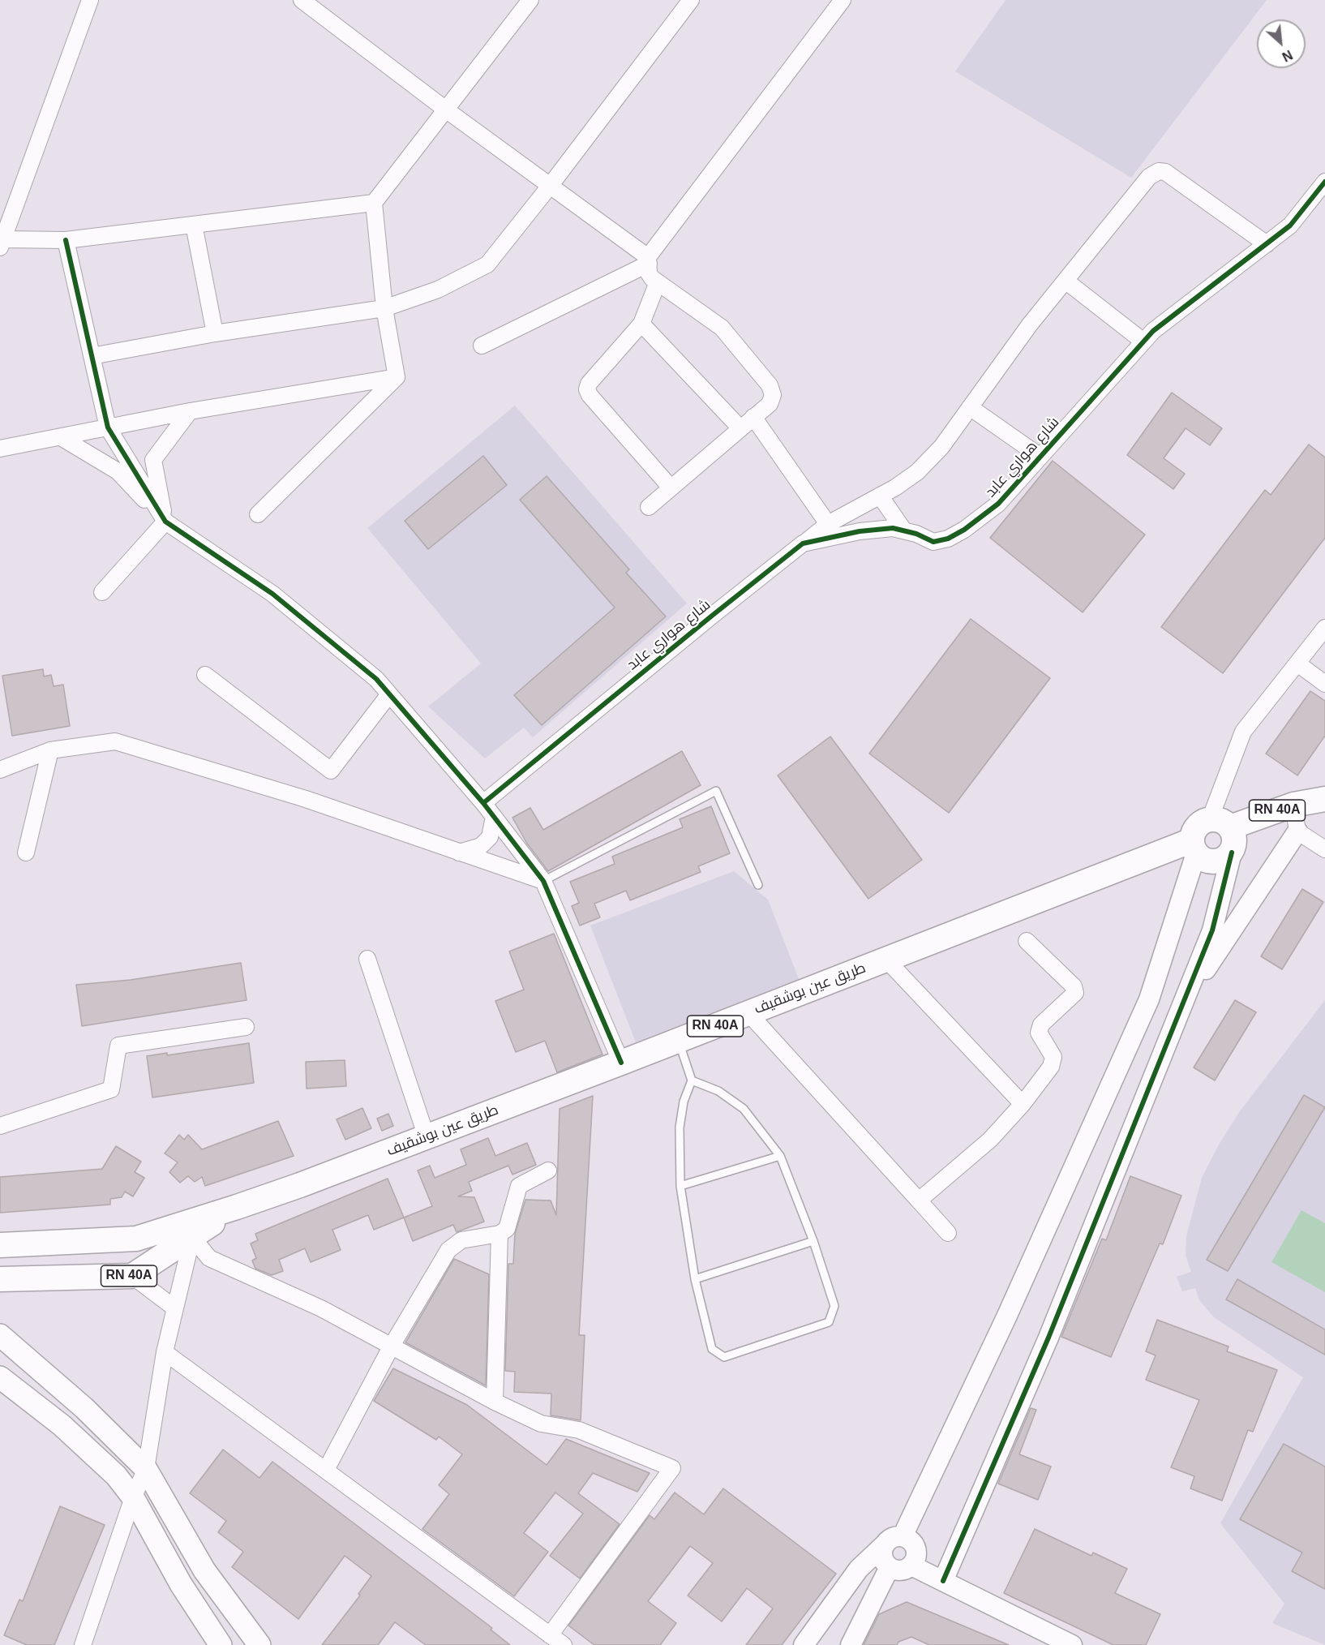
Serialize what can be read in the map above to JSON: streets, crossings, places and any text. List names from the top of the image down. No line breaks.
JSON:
{"streets":{"main road":["RN 40A","طريق عين بوشقيف"],"street":["شارع هواري عابد"]},"crossings":[["RN 40A","طريق عين بوشقيف"]],"north":"bottom right"}
